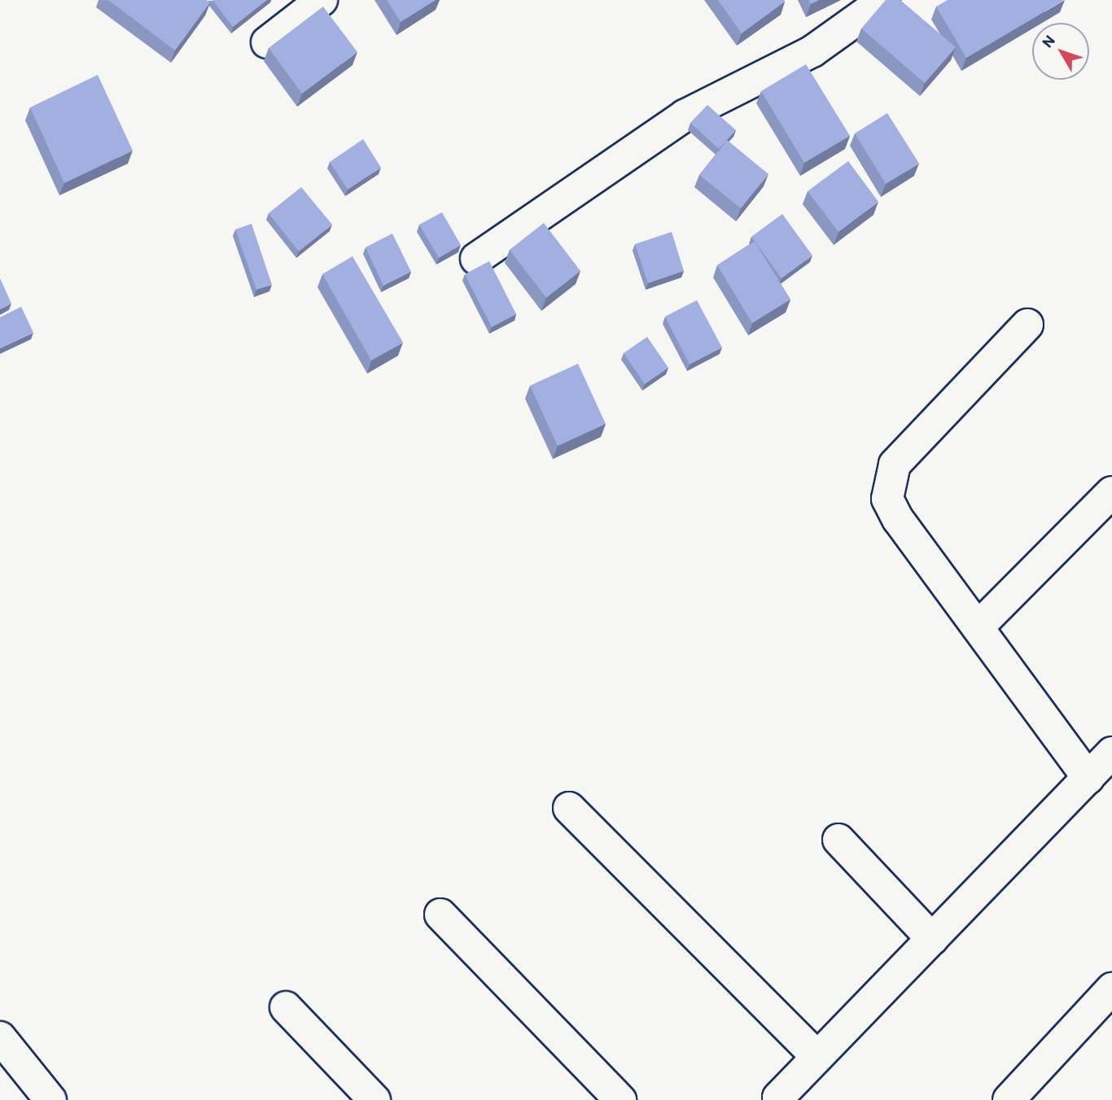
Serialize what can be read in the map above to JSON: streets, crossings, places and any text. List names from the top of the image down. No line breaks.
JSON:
{"north":"top left"}
